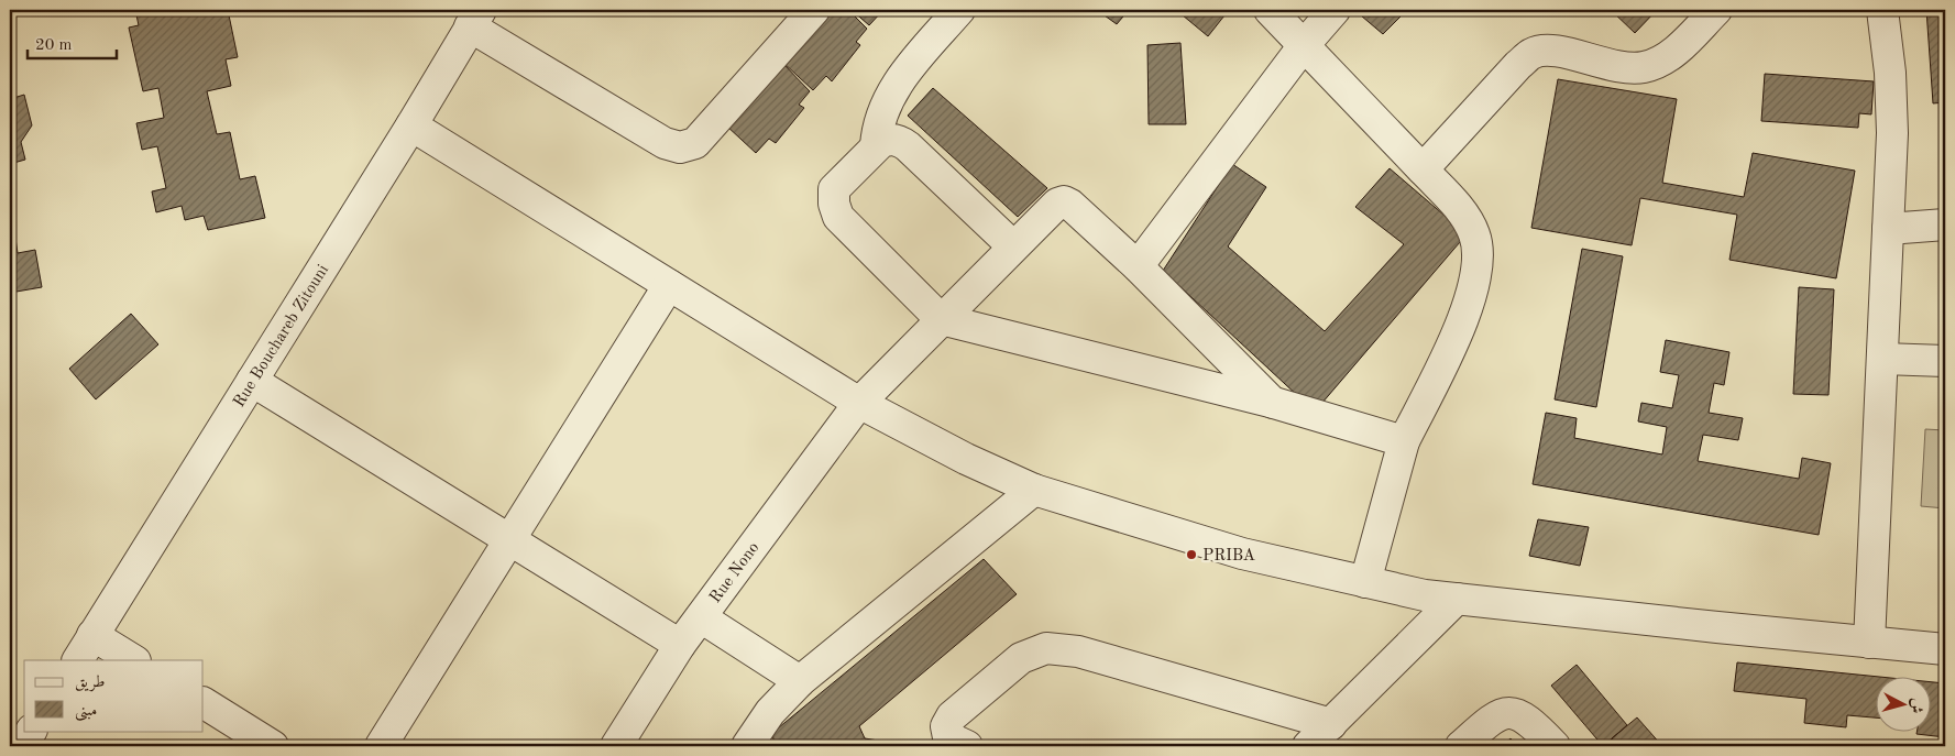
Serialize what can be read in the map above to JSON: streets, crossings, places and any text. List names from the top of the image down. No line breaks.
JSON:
{"streets":{"street":["Rue Bouchareb Zitouni","Rue Nono"]},"places":["PRIBA"],"legend":["طريق","مبنى"],"scale_bar":"20 m","north":"right"}
